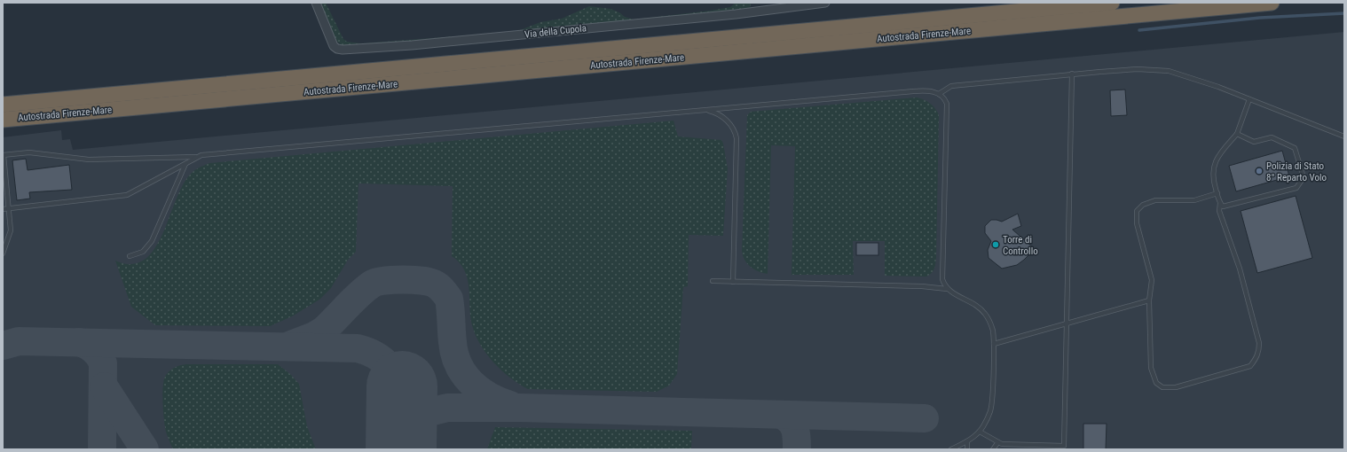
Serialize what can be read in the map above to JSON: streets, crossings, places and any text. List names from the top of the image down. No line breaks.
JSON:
{"streets":{"highway":["Autostrada Firenze-Mare"],"street":["Via della Cupola"]},"places":["Polizia di Stato 8° Reparto Volo","Torre di Controllo"]}
